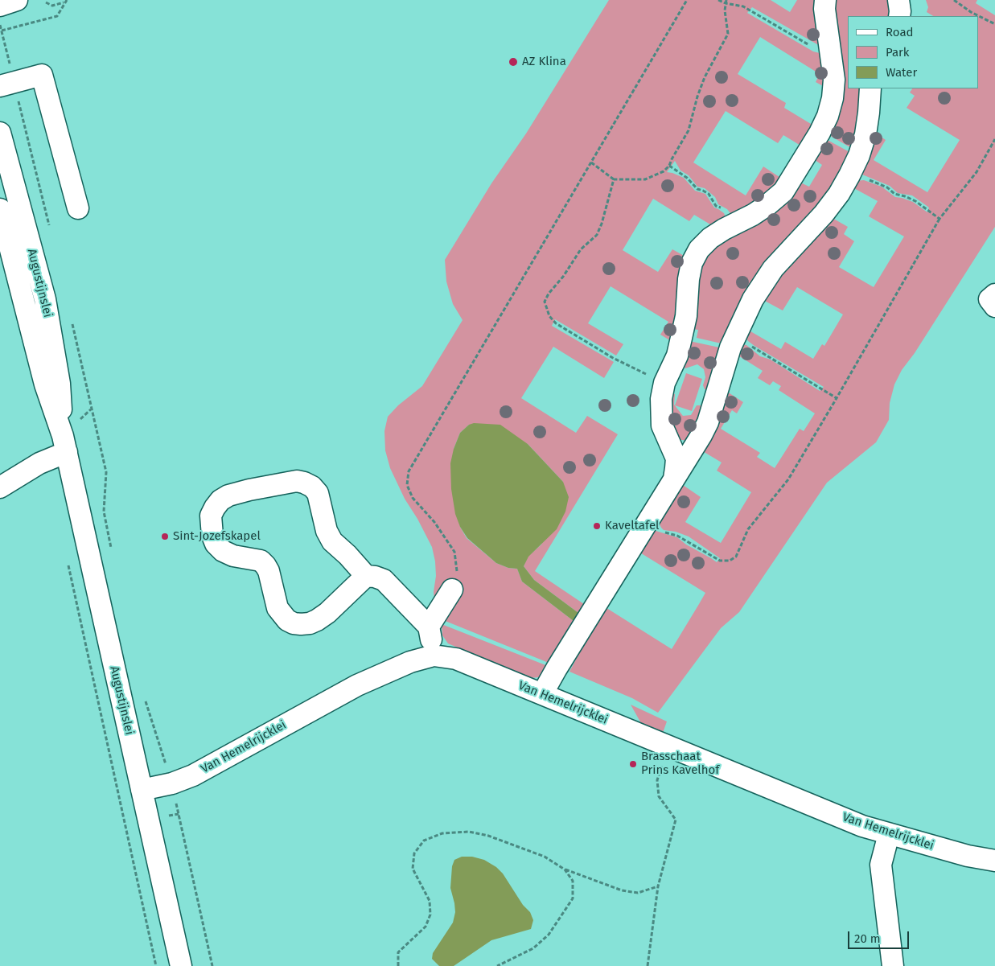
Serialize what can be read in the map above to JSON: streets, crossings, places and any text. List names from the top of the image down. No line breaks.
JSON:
{"streets":{"street":["Augustijnslei","Van Hemelrijcklei"]},"crossings":[["Augustijnslei","Van Hemelrijcklei"]],"places":["AZ Klina","Kaveltafel","Sint-Jozefskapel","Brasschaat Prins Kavelhof"],"legend":["Road","Park","Water"],"scale_bar":"20 m"}
